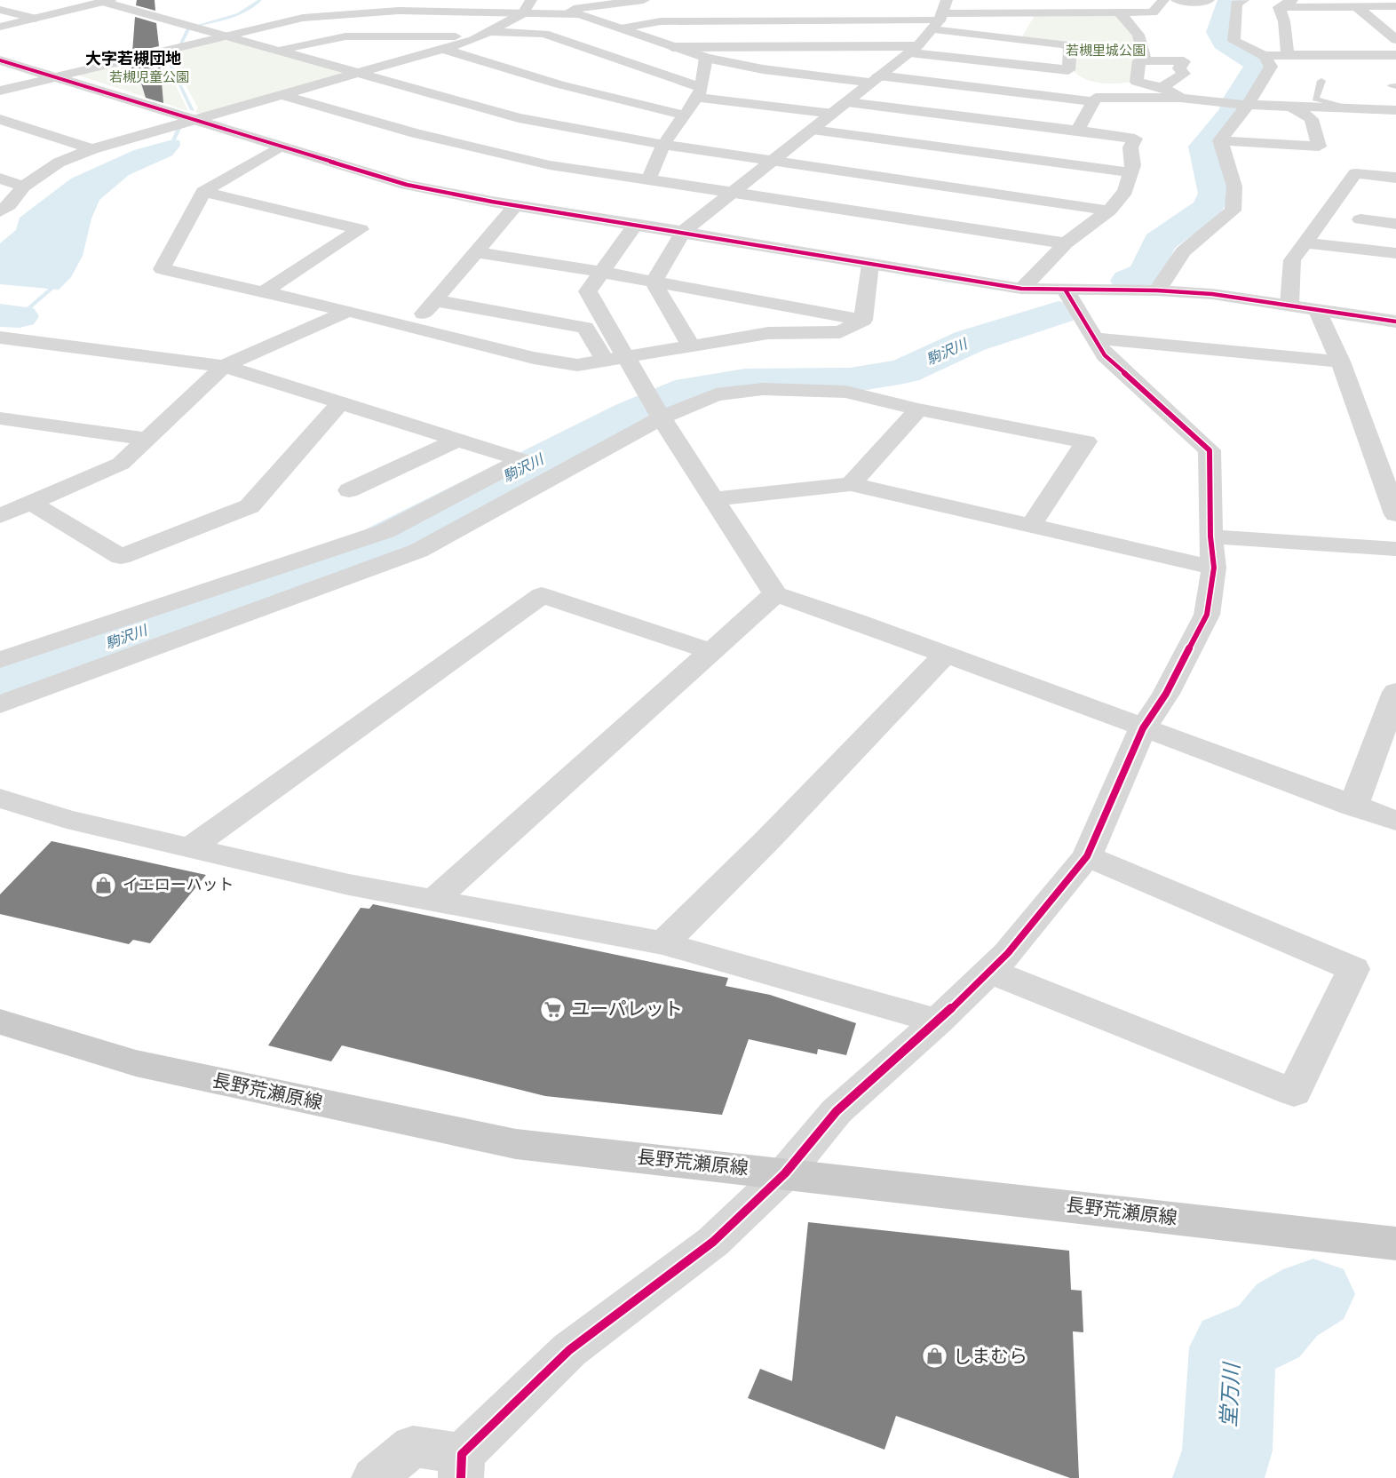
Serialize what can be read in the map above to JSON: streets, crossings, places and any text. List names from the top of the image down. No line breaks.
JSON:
{"streets":{"main road":["長野荒瀬原線"]},"districts":["大字若槻団地"],"water":["駒沢川","堂万川"],"parks":["若槻里城公園","若槻児童公園"],"places":{"shop":["イエローハット","しまむら"],"supermarket":["ユーパレット"]}}
